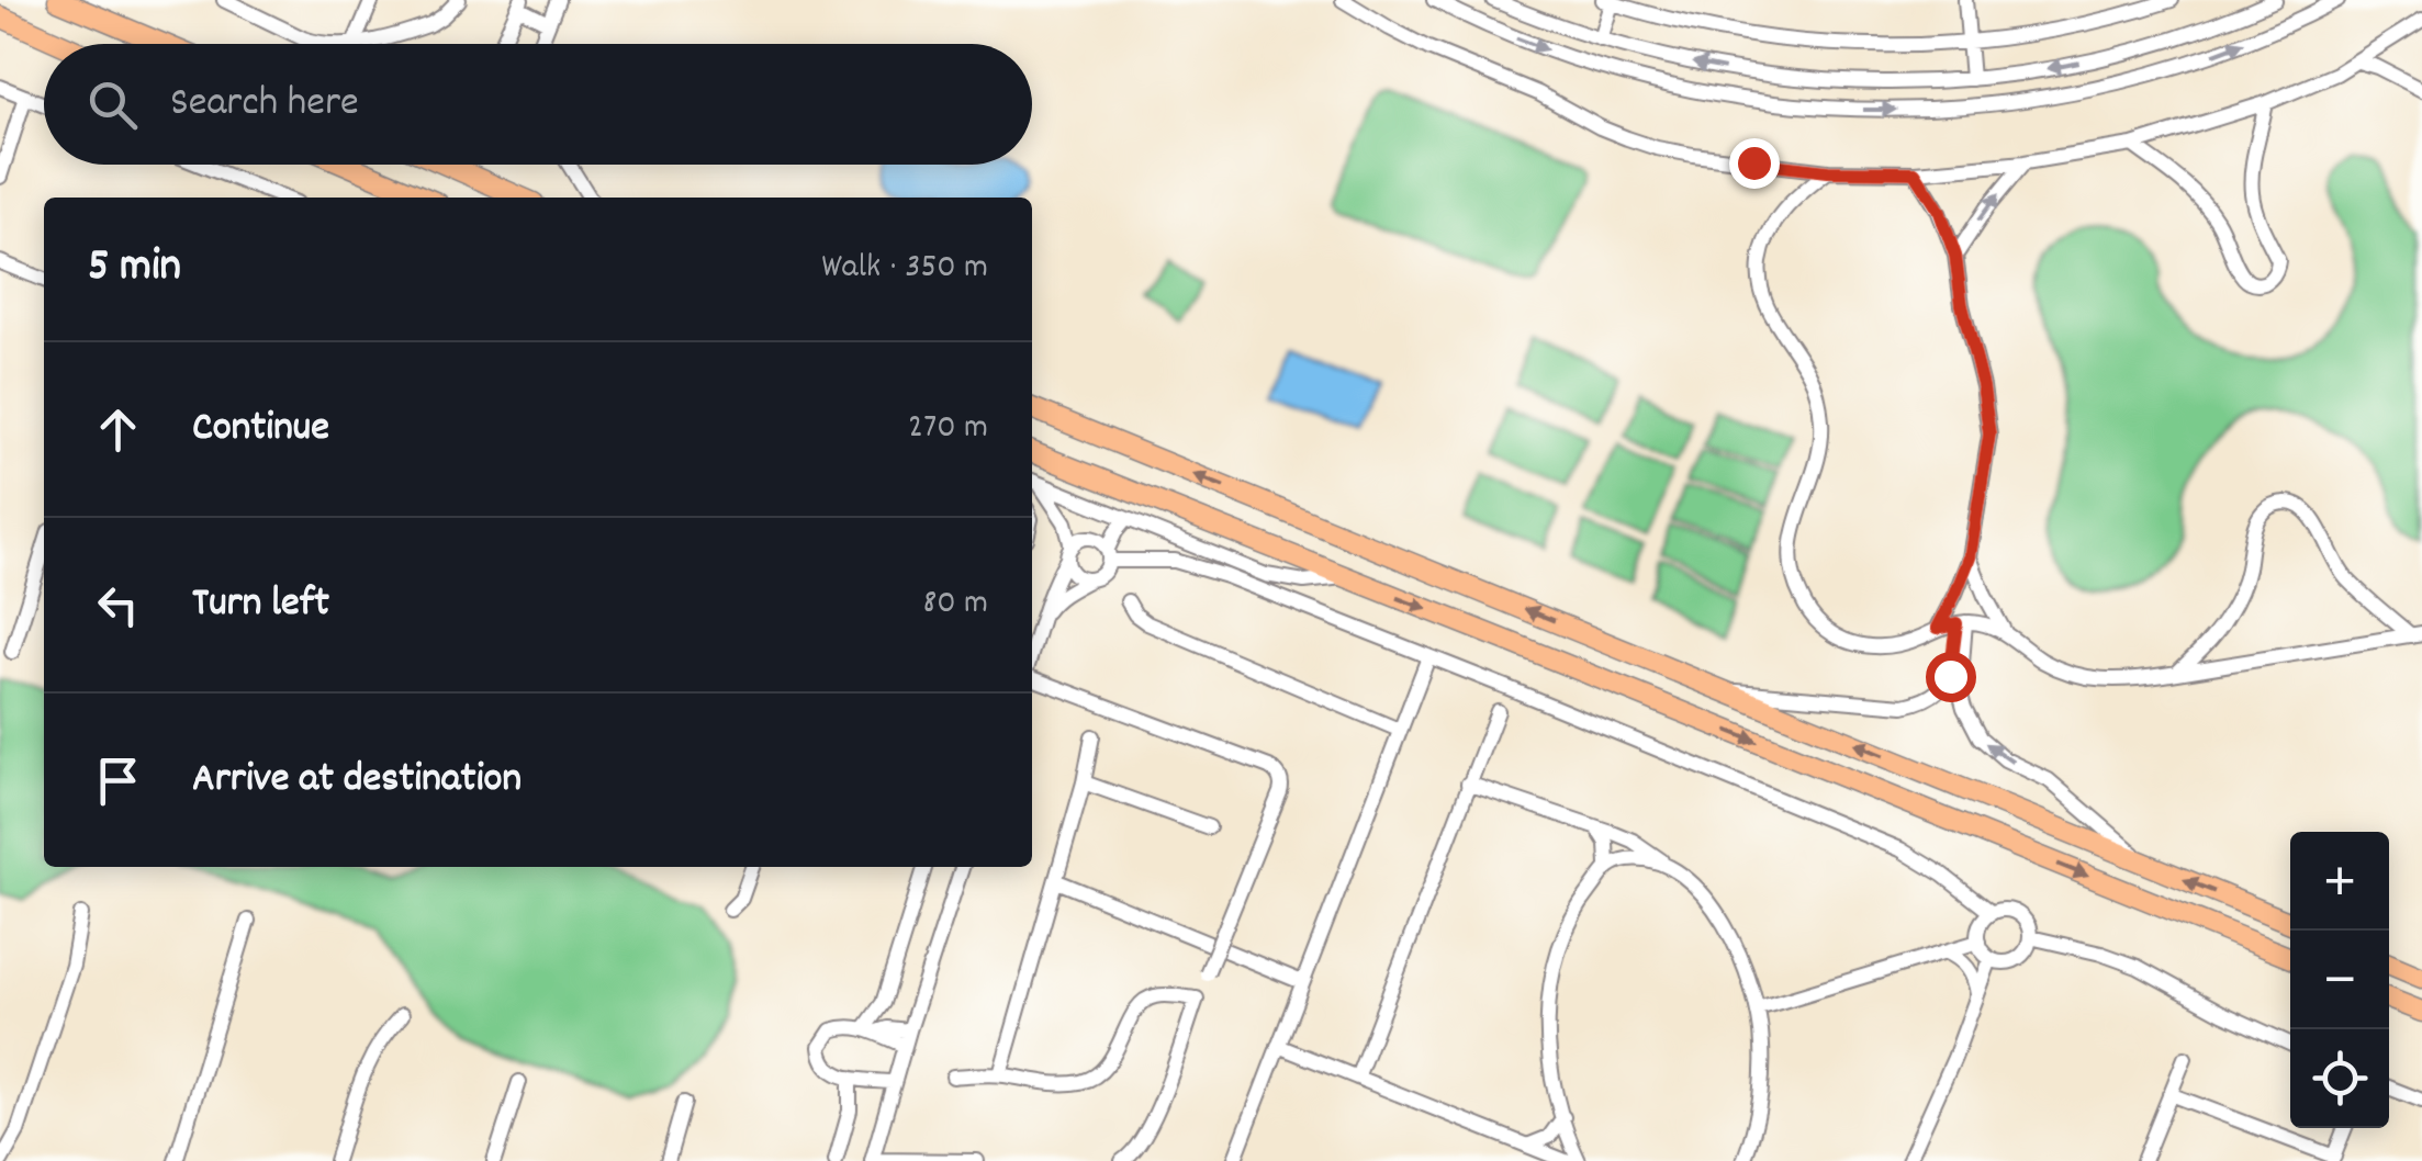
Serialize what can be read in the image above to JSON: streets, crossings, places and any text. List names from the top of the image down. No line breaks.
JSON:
{"page":{"search":"Search here","heading":["5 min","Walk · 350 m"],"list":[["Continue","270 m"],["Turn left","80 m"],"Arrive at destination"],"map_buttons":["+","−"]}}
